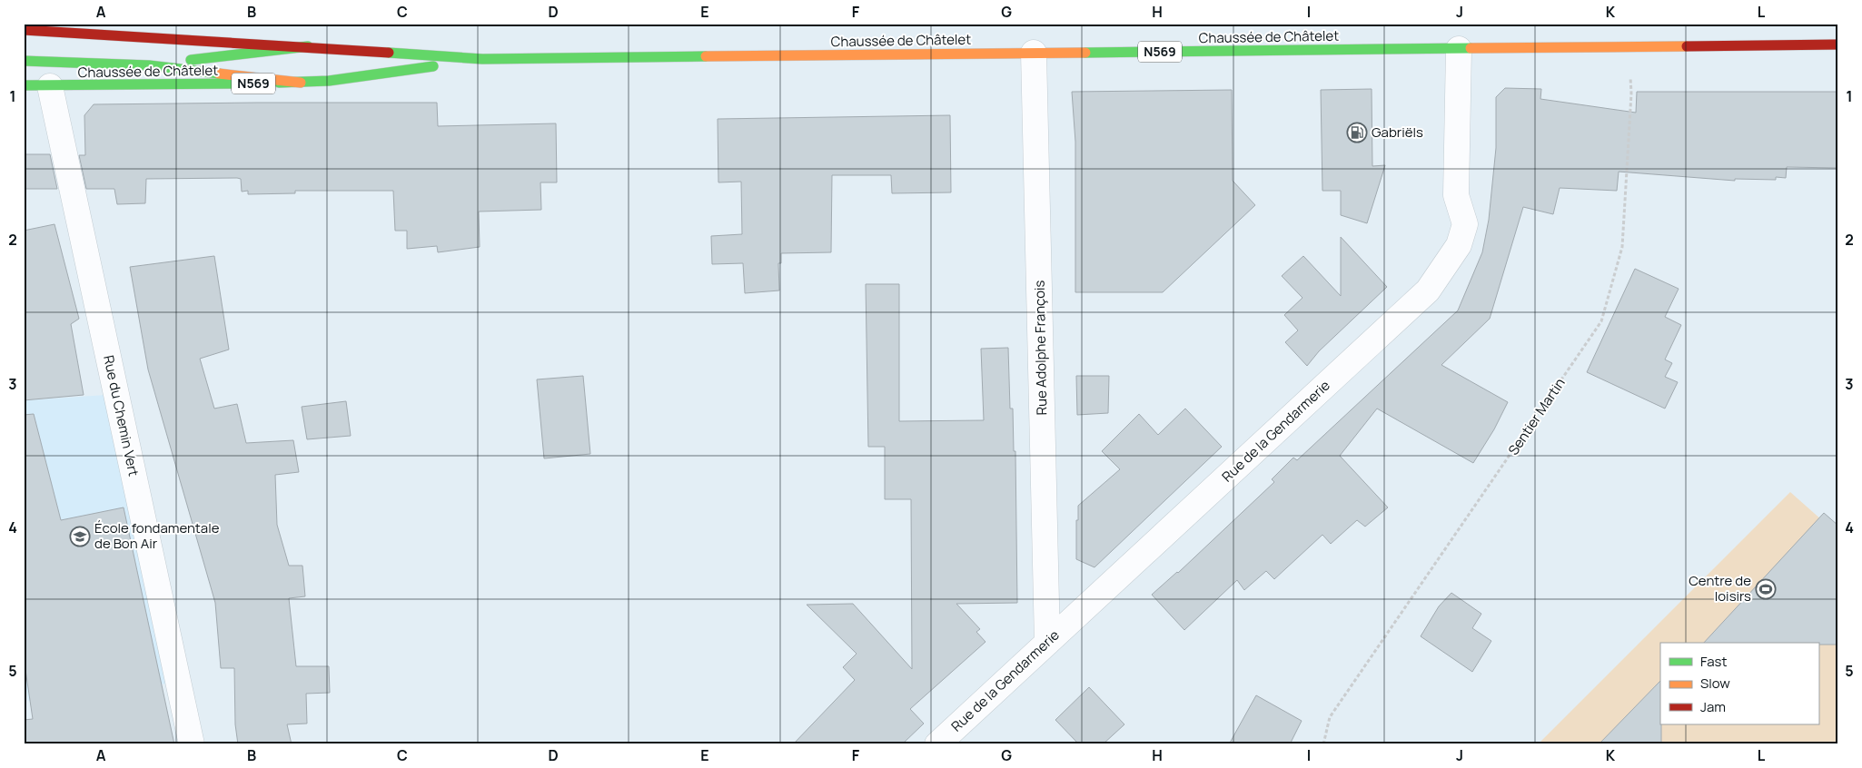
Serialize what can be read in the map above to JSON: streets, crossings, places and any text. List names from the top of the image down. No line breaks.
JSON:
{"streets":{"main road":["Chaussée de Châtelet","N569"],"street":["Rue Adolphe François","Rue du Chemin Vert","Rue de la Gendarmerie"],"path":["Sentier Martin"]},"crossings":[["Chaussée de Châtelet","Rue Adolphe François"],["Chaussée de Châtelet","Rue du Chemin Vert"],["Chaussée de Châtelet","Sentier Martin"],["Chaussée de Châtelet","Rue de la Gendarmerie"],["Rue Adolphe François","Rue de la Gendarmerie"]],"places":{"fuel station":["Gabriëls"],"school or university":["École fondamentale de Bon Air"],"sports":["Centre de loisirs"]},"legend":["Fast","Slow","Jam"],"grid":{"columns":["A","B","C","D","E","F","G","H","I","J","K","L"],"rows":["1","2","3","4","5"]}}
